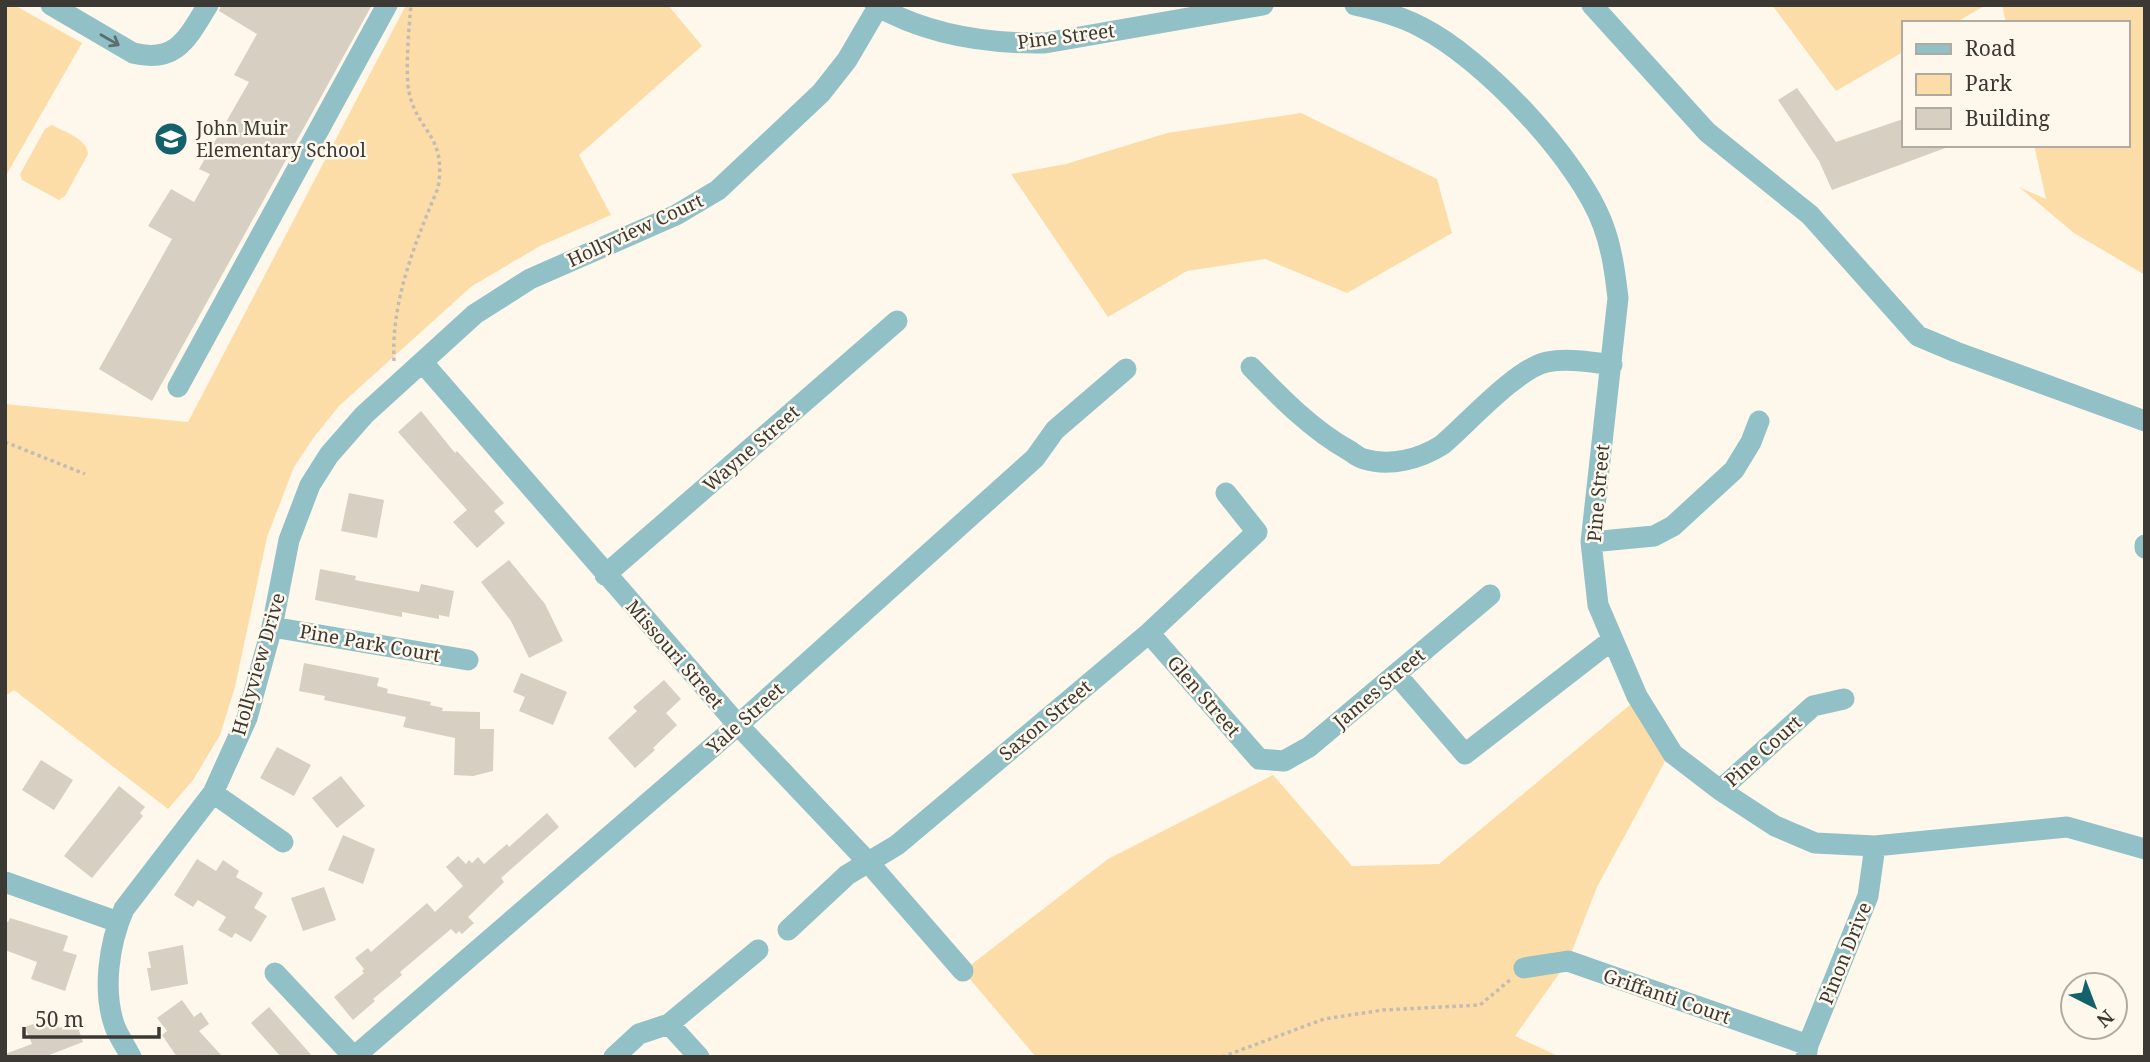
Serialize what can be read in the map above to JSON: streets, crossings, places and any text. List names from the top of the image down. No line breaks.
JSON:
{"streets":{"street":["Pine Street","Hollyview Court","Wayne Street","Pine Park Court","Missouri Street","Hollyview Drive","James Street","Glen Street","Yale Street","Saxon Street","Pine Court","Pinon Drive","Griffanti Court"]},"crossings":[["Pine Street","Hollyview Court"],["Pine Street","Pine Court"],["Pine Street","Pinon Drive"],["Hollyview Court","Missouri Street"],["Hollyview Court","Hollyview Drive"],["Wayne Street","Missouri Street"],["Pine Park Court","Hollyview Drive"],["Missouri Street","Hollyview Drive"],["Missouri Street","Yale Street"],["Missouri Street","Saxon Street"],["James Street","Glen Street"],["Glen Street","Saxon Street"],["Pinon Drive","Griffanti Court"]],"places":{"school or university":["John Muir Elementary School"]},"legend":["Road","Park","Building"],"scale_bar":"50 m","north":"bottom right"}
